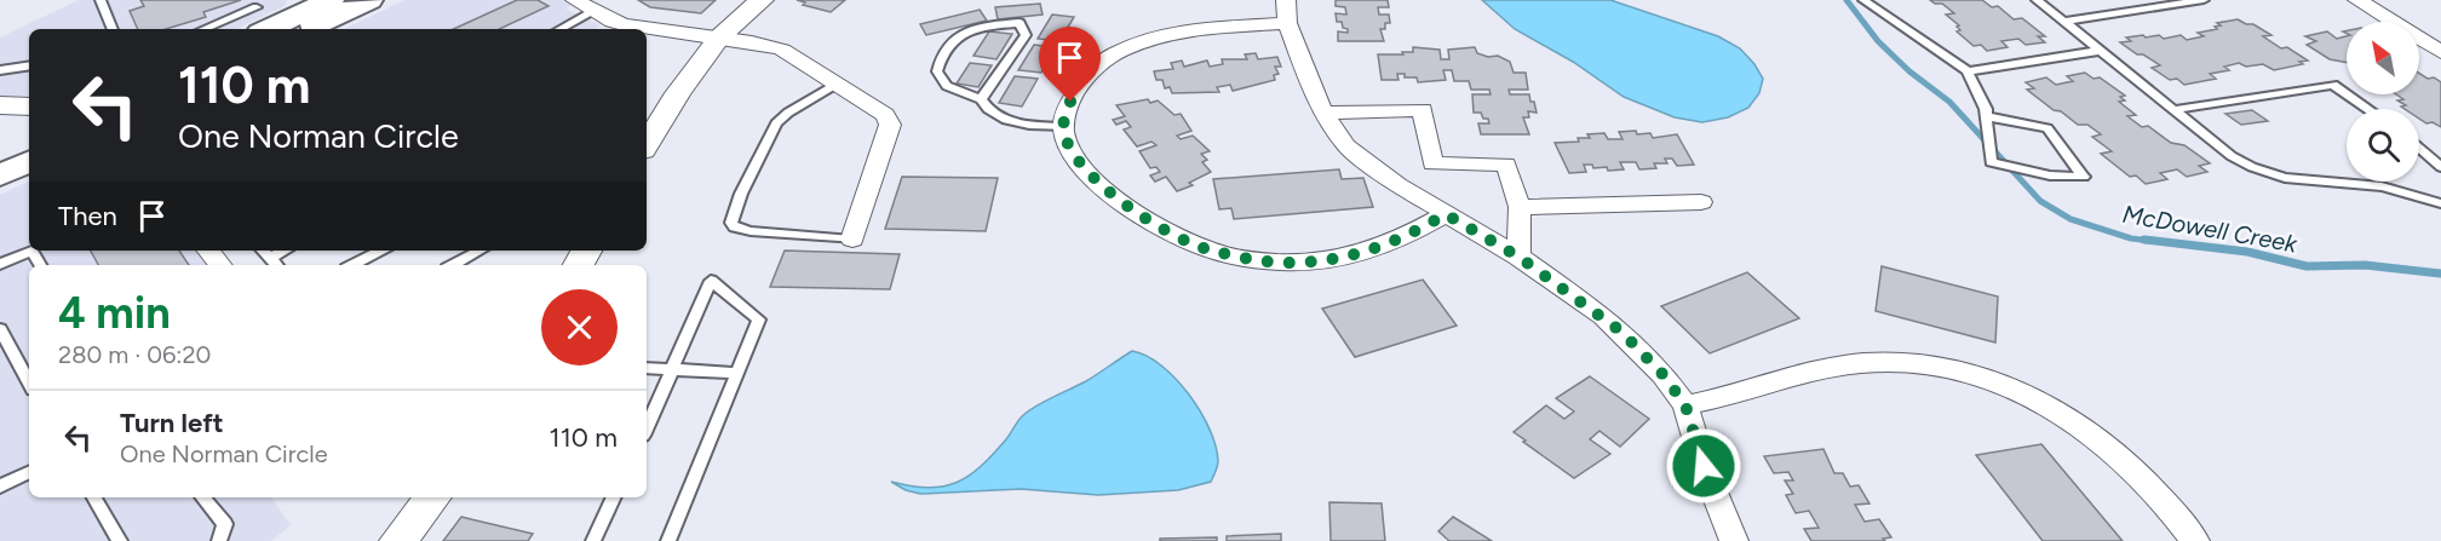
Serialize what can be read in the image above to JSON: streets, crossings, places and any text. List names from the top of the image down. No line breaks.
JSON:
{"water":["McDowell Creek"],"north":"top left","page":{"turn":["110 m","One Norman Circle"],"then":"Then","heading":["4 min","280 m · 06:20"],"list":[{"name":"Turn left","note":"One Norman Circle","value":"110 m"}]}}
